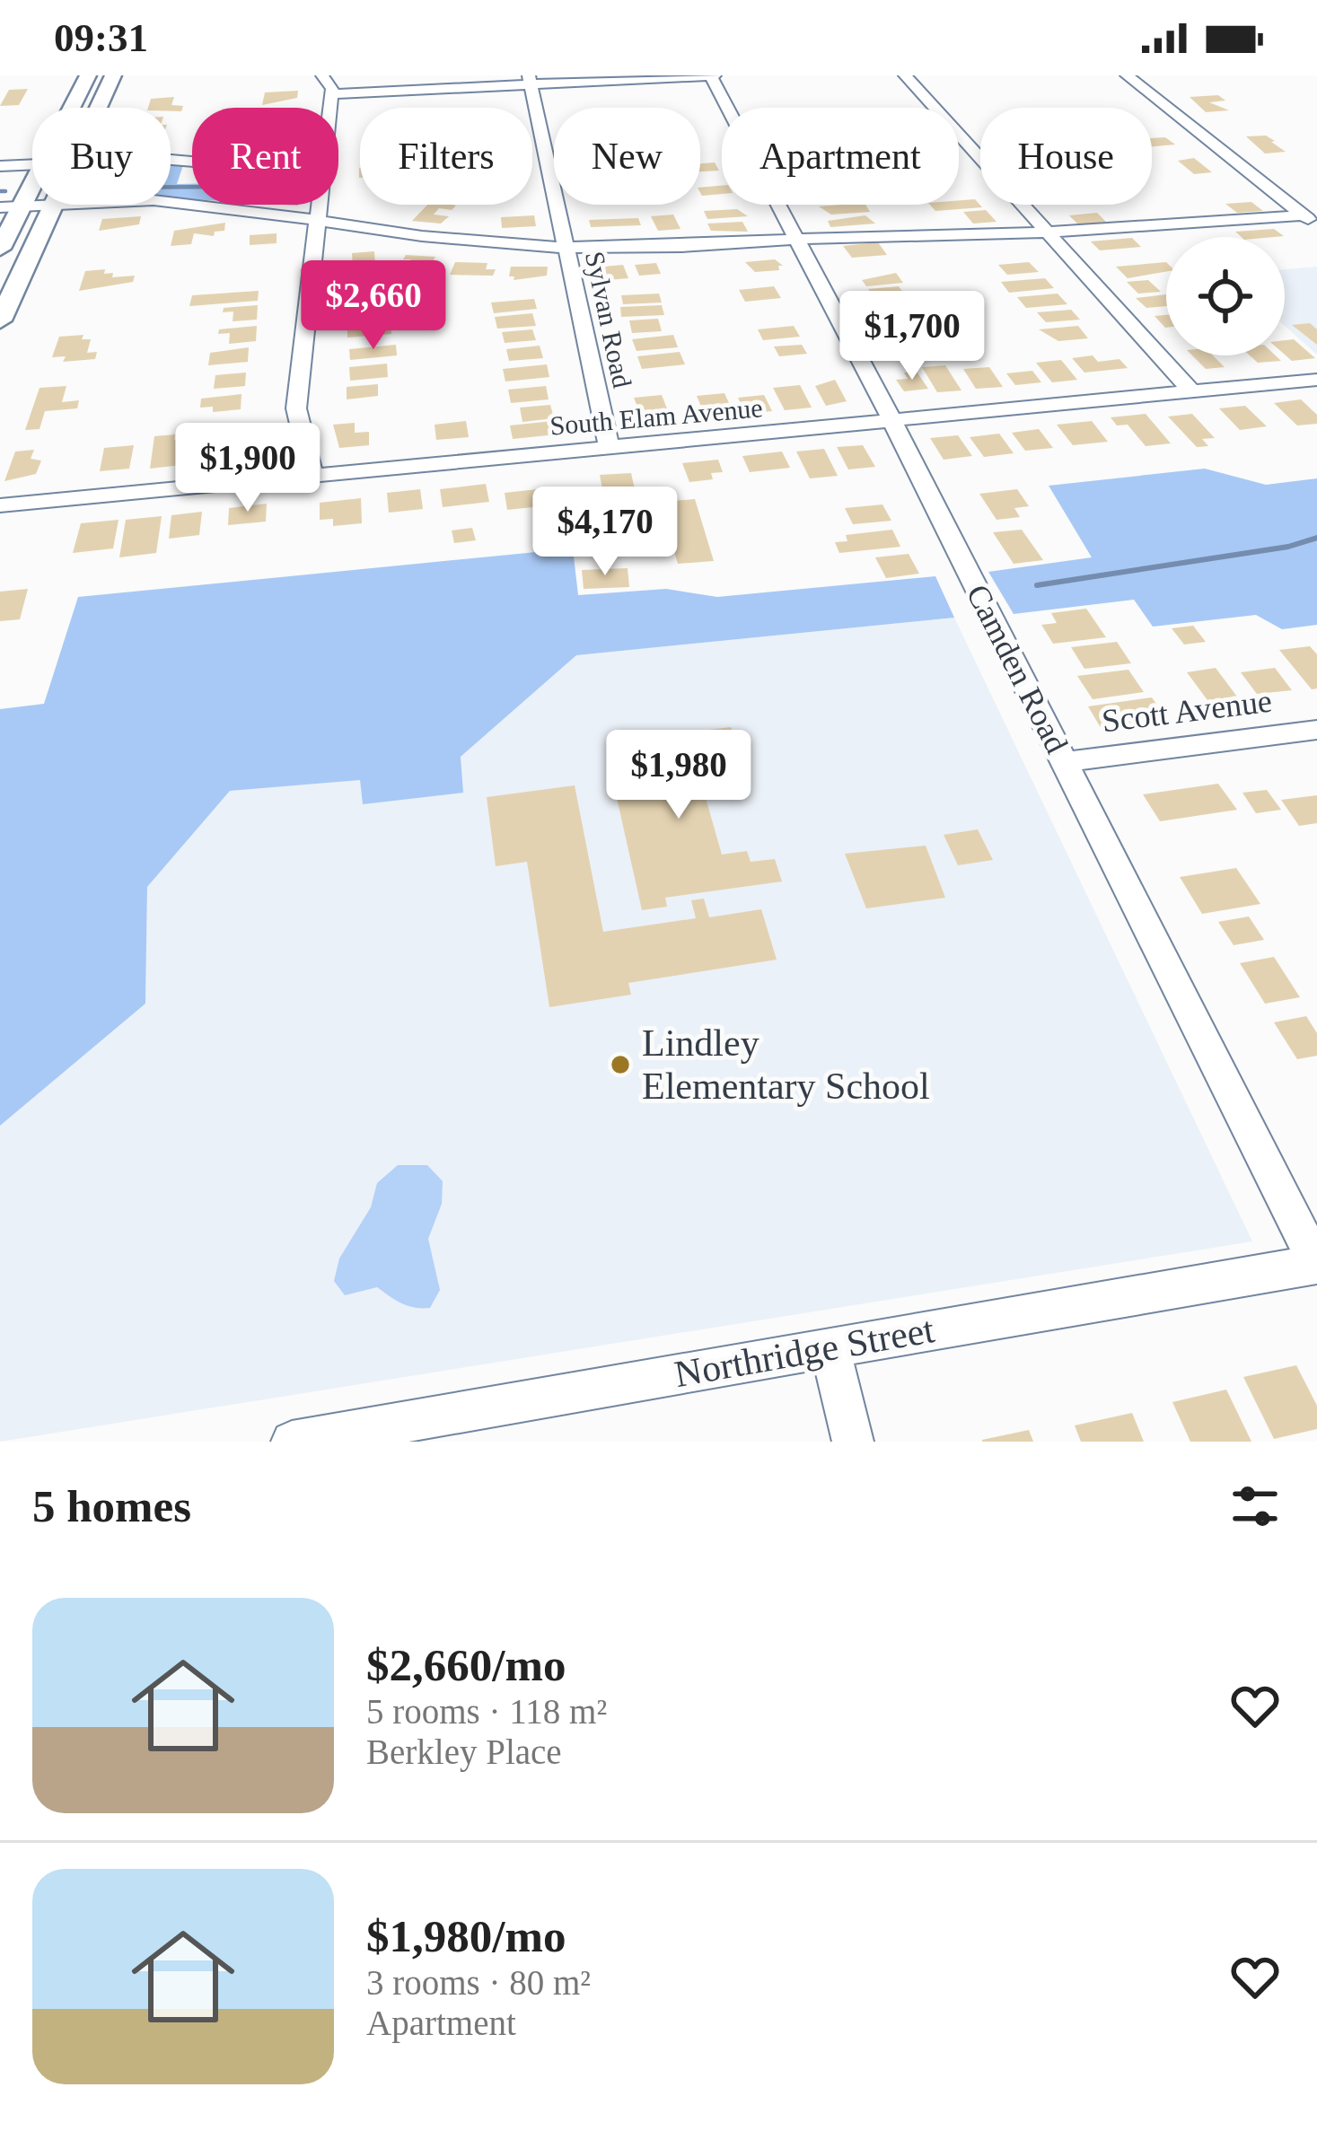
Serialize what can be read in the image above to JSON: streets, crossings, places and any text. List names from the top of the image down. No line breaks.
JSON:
{"streets":{"street":["Sylvan Road","South Elam Avenue","Camden Road","Scott Avenue","Northridge Street"]},"crossings":[["Sylvan Road","South Elam Avenue"],["South Elam Avenue","Camden Road"],["Camden Road","Scott Avenue"],["Camden Road","Northridge Street"]],"places":["Lindley Elementary School"],"page":{"status":"09:31","chip":["Buy","Rent","Filters","New","Apartment","House"],"price":["$2,660","$1,700","$1,900","$4,170","$1,980"],"heading":"5 homes","list":[{"name":"$2,660/mo","note":"5 rooms · 118 m² · Berkley Place"},{"name":"$1,980/mo","note":"3 rooms · 80 m² · Apartment"}]}}
